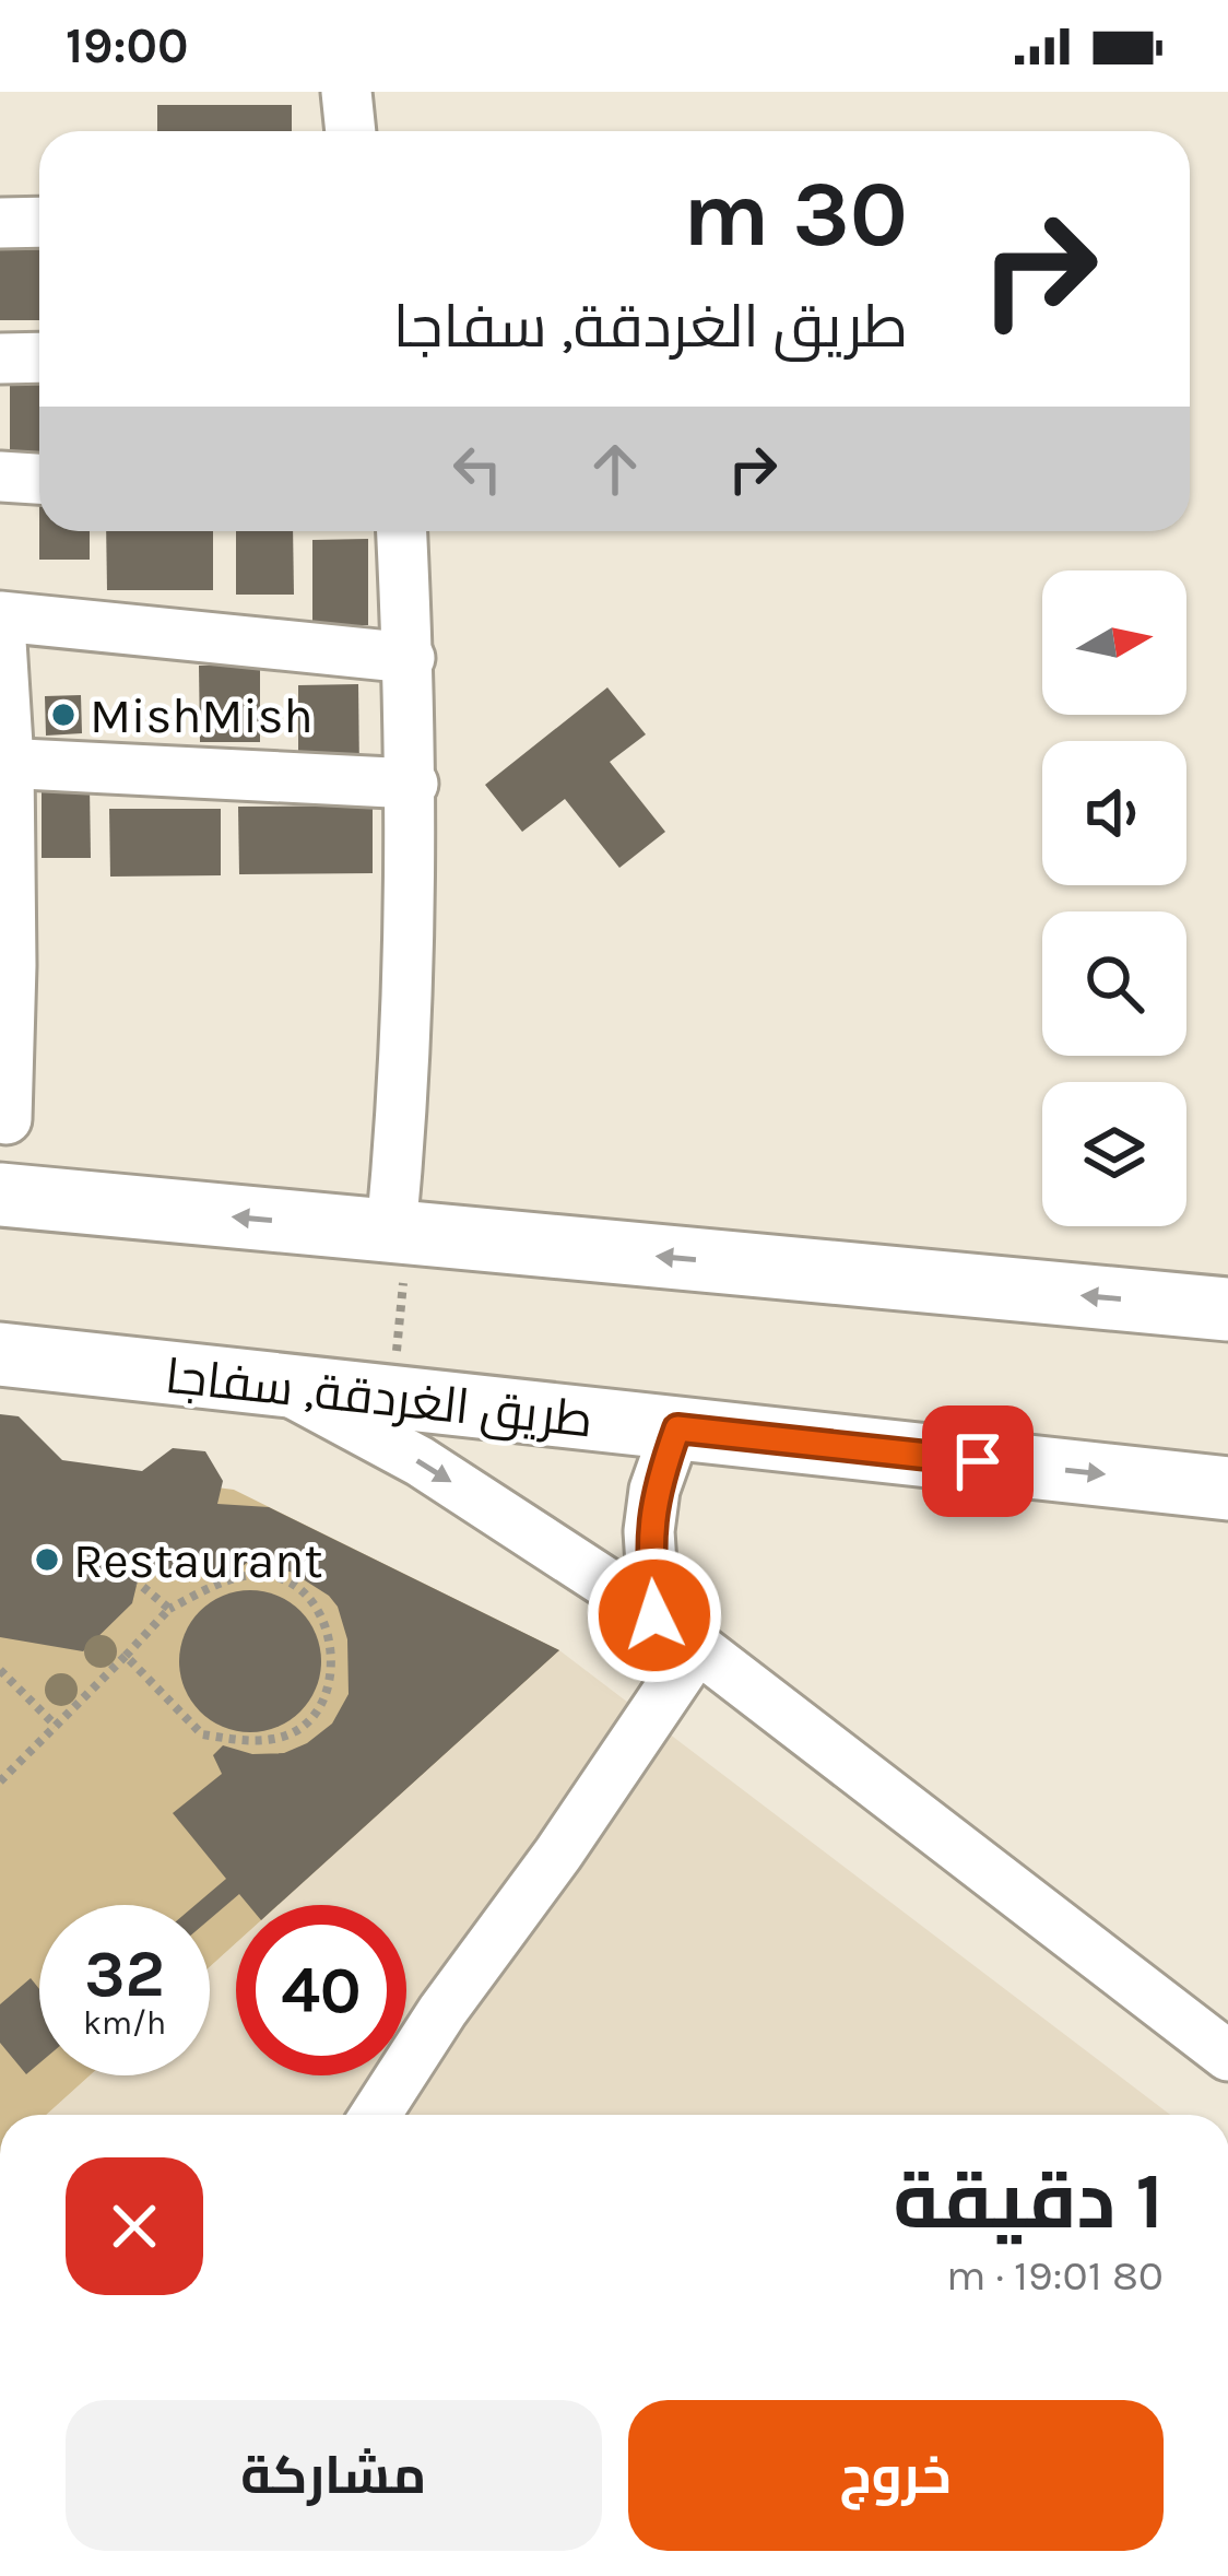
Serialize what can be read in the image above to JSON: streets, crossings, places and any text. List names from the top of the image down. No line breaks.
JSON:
{"streets":{"main road":["طريق الغردقة, سفاجا"]},"places":["MishMish","Restaurant"],"north":"right","page":{"status":"19:00","turn":["30 m","طريق الغردقة, سفاجا"],"speed":"32 km/h","limit":"40","heading":["1 دقيقة","80 m · 19:01"],"buttons":["خروج","مشاركة"]}}
